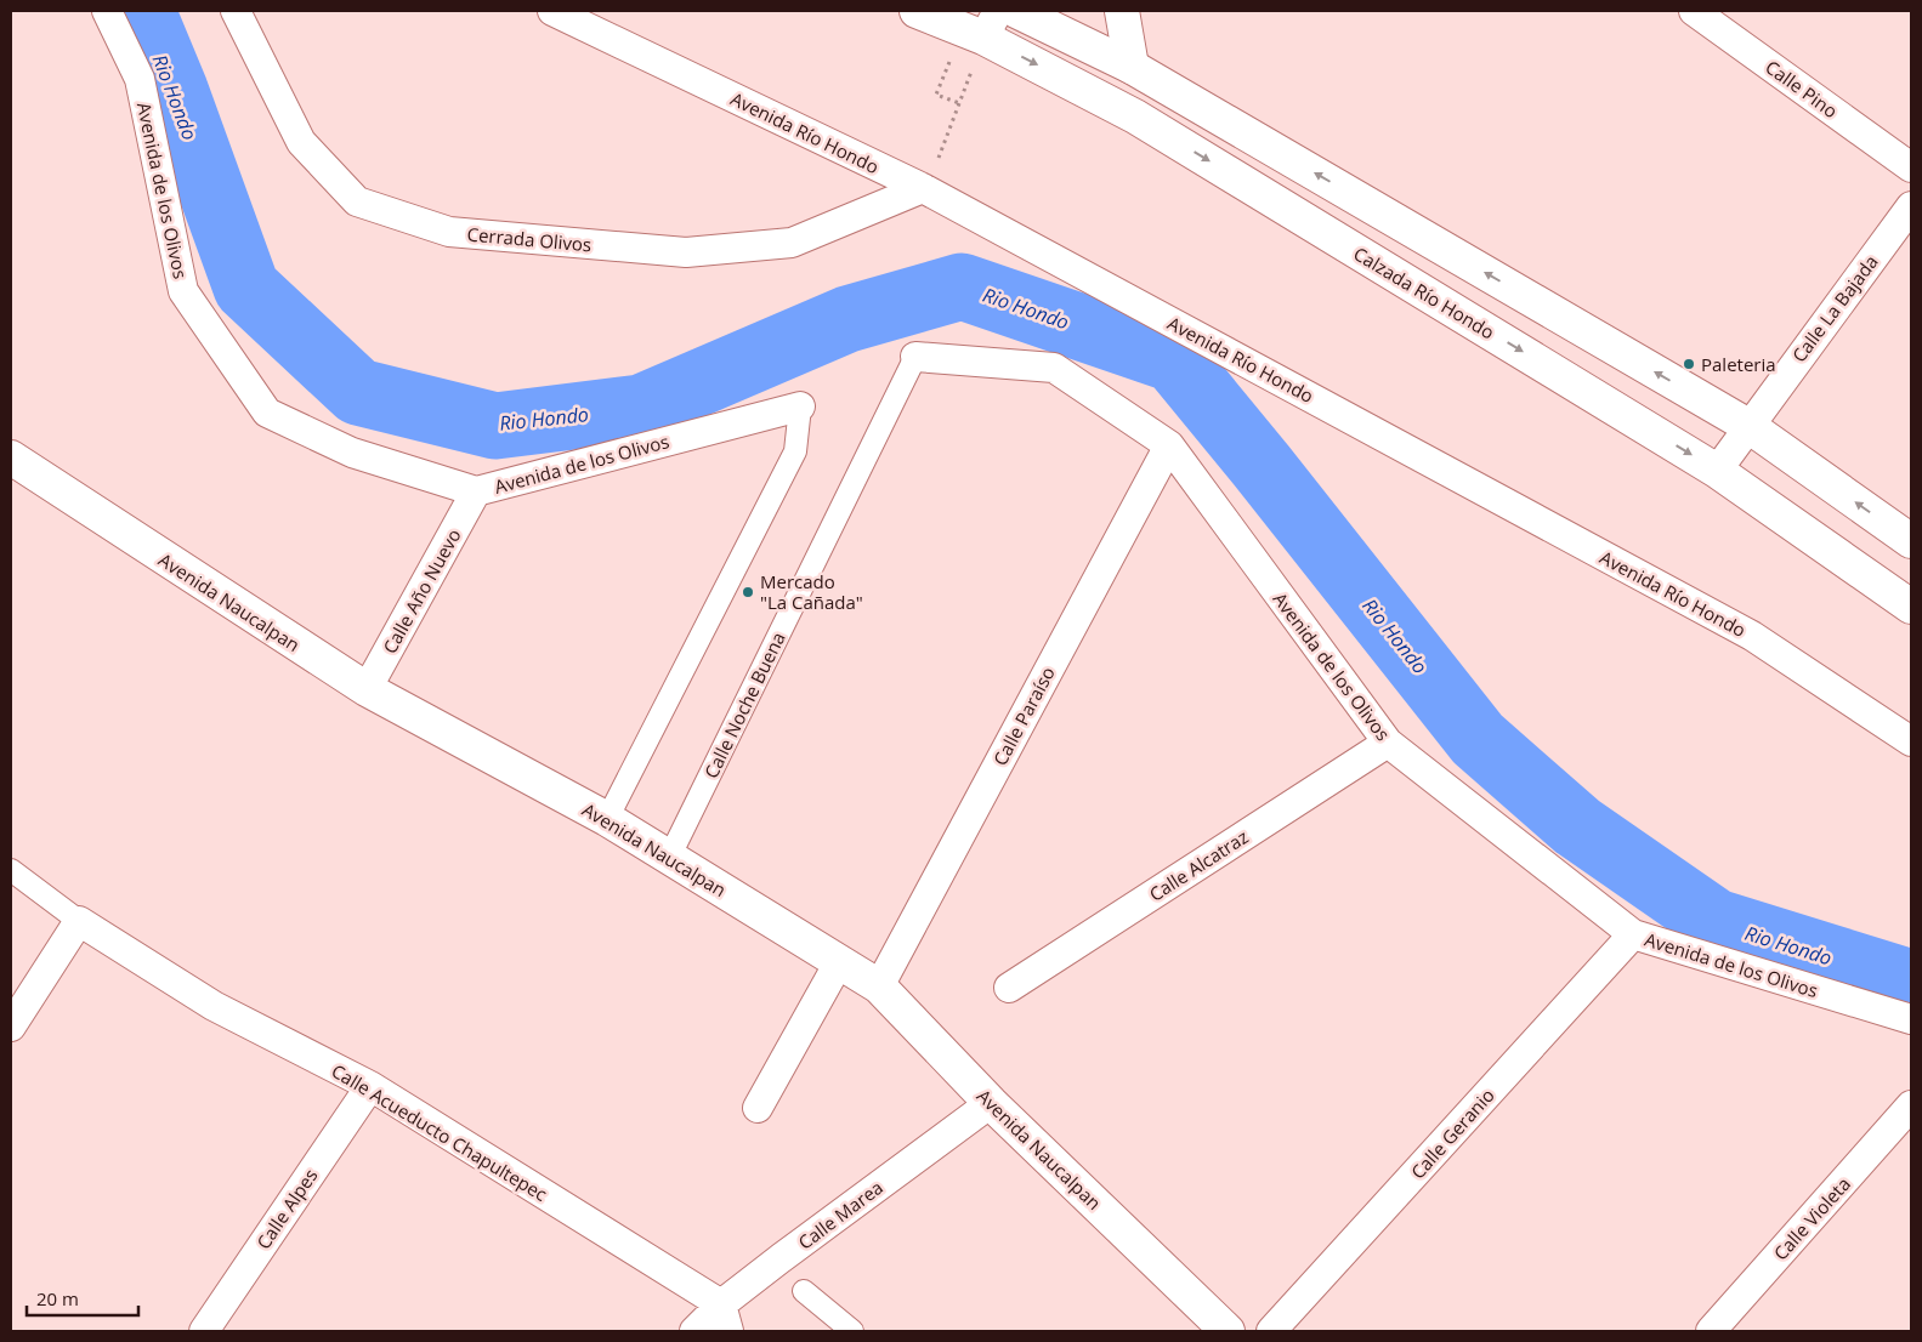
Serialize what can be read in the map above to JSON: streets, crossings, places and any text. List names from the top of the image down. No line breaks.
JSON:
{"streets":{"main road":["Calzada Río Hondo","Avenida Naucalpan"],"street":["Calle Pino","Avenida Río Hondo","Avenida de los Olivos","Cerrada Olivos","Calle La Bajada","Calle Año Nuevo","Calle Noche Buena","Calle Paraíso","Calle Alcatraz","Calle Acueducto Chapultepec","Calle Geranio","Calle Alpes","Calle Marea","Calle Violeta"]},"crossings":[["Avenida Río Hondo","Cerrada Olivos"],["Avenida de los Olivos","Calle Año Nuevo"],["Avenida de los Olivos","Calle Noche Buena"],["Avenida de los Olivos","Calle Paraíso"],["Avenida de los Olivos","Calle Alcatraz"],["Avenida de los Olivos","Calle Geranio"],["Calzada Río Hondo","Calle La Bajada"],["Calle Año Nuevo","Avenida Naucalpan"],["Avenida Naucalpan","Calle Noche Buena"],["Avenida Naucalpan","Calle Paraíso"],["Avenida Naucalpan","Calle Marea"],["Calle Acueducto Chapultepec","Calle Alpes"],["Calle Acueducto Chapultepec","Calle Marea"]],"water":["Rio Hondo"],"places":["Paleteria","Mercado \"La Cañada\""],"scale_bar":"20 m"}
